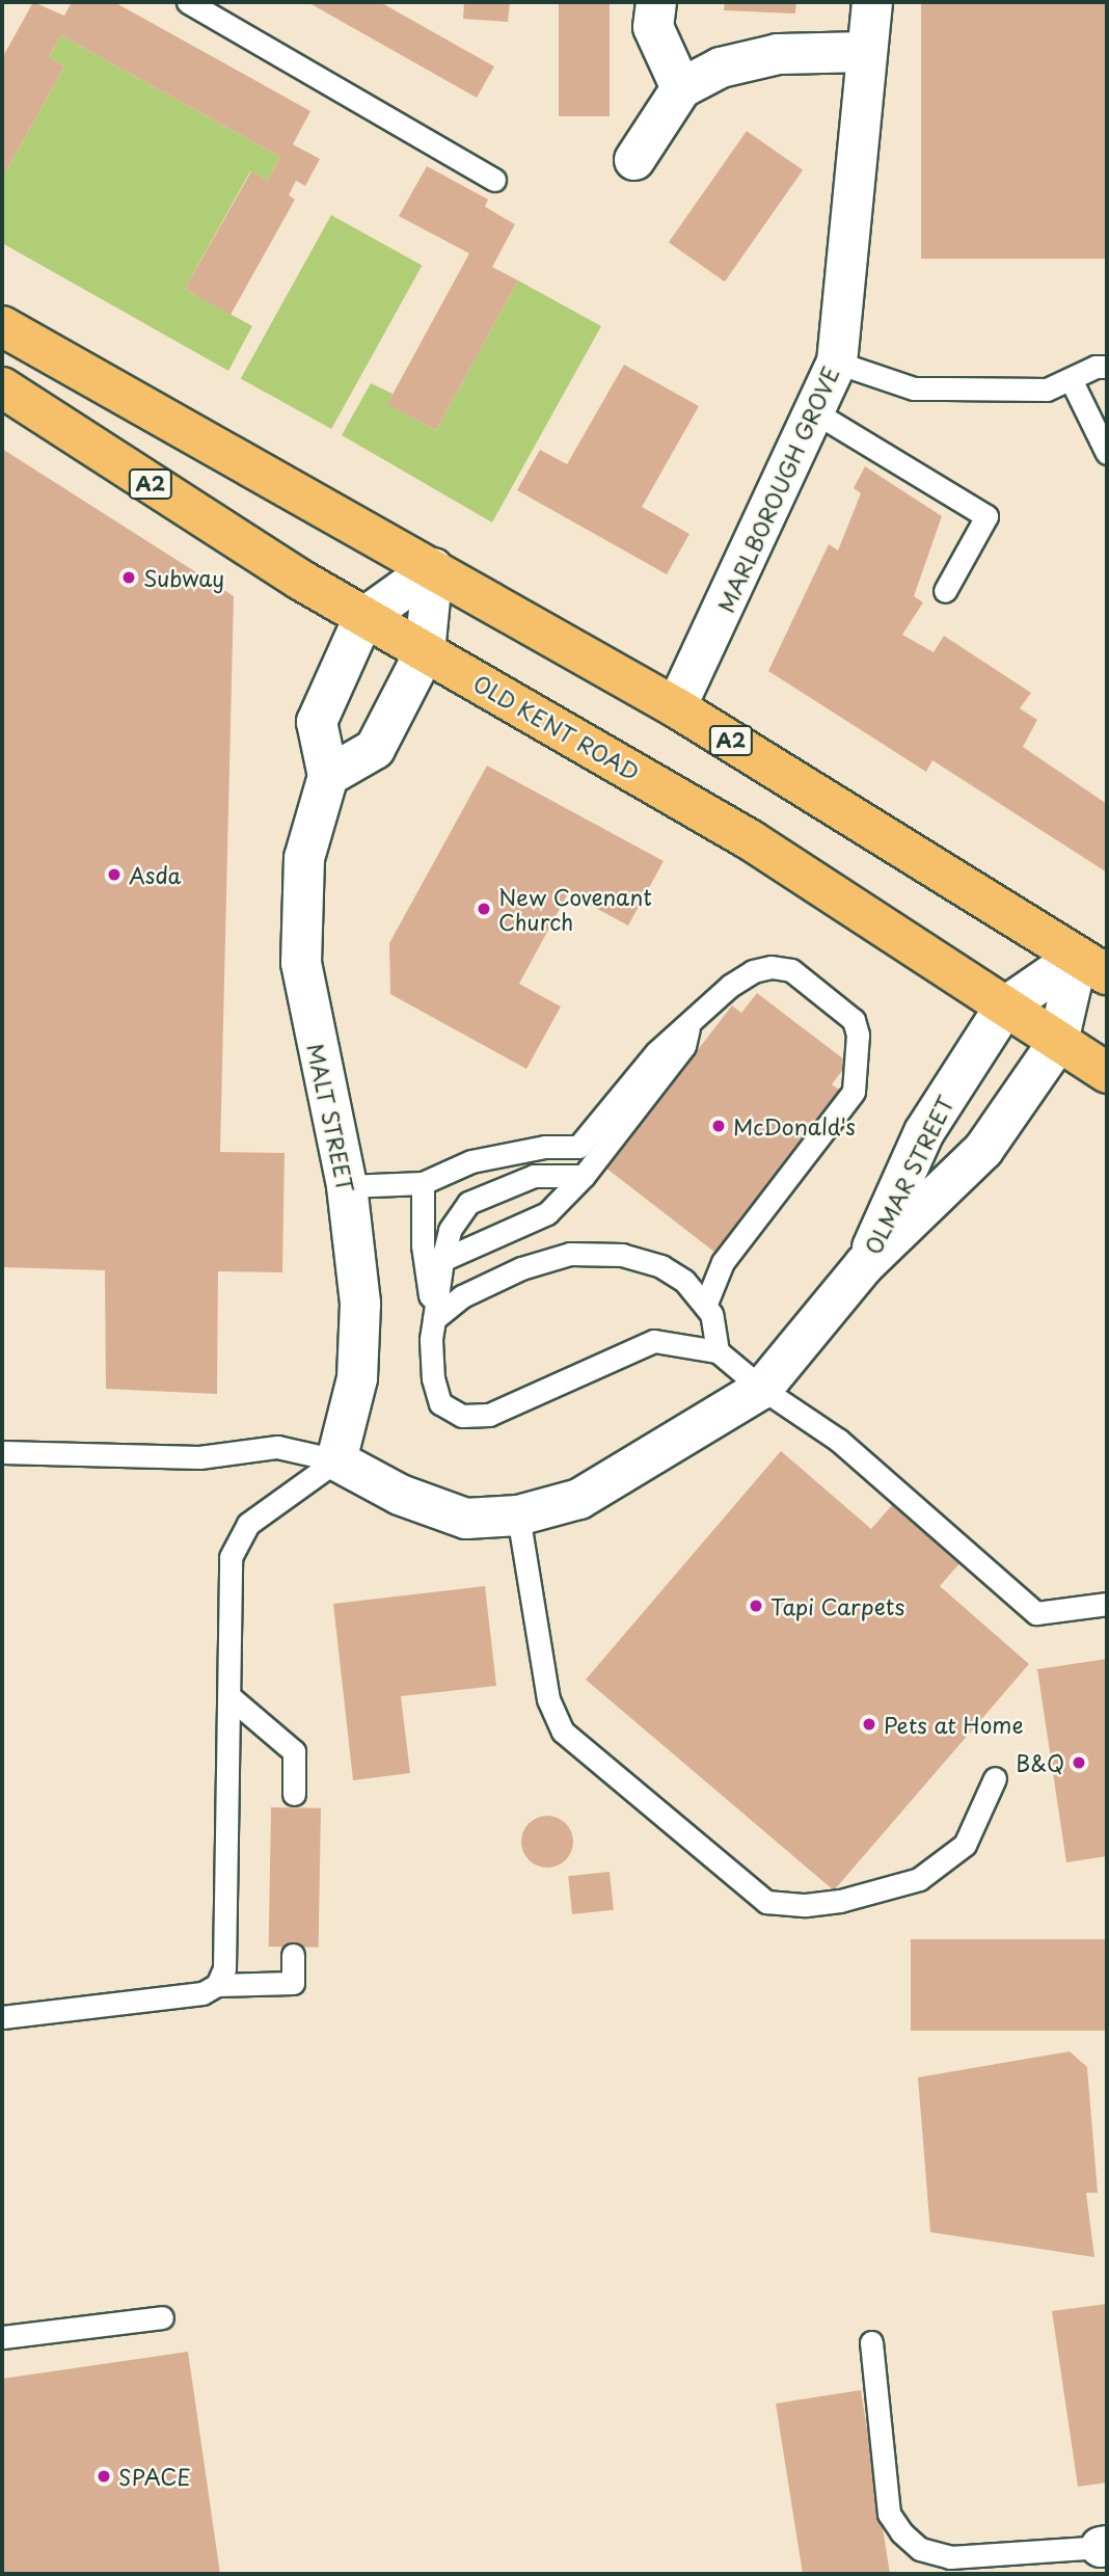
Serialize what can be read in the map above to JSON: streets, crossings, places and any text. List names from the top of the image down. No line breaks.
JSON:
{"streets":{"highway":["A2","OLD KENT ROAD"],"street":["MARLBOROUGH GROVE","MALT STREET","OLMAR STREET"]},"crossings":[["A2","MARLBOROUGH GROVE"],["A2","OLMAR STREET"],["OLD KENT ROAD","MALT STREET"],["OLD KENT ROAD","OLMAR STREET"],["MALT STREET","OLMAR STREET"]],"places":["Subway","Asda","New Covenant Church","McDonald's","Tapi Carpets","Pets at Home","B&Q","SPACE"]}
